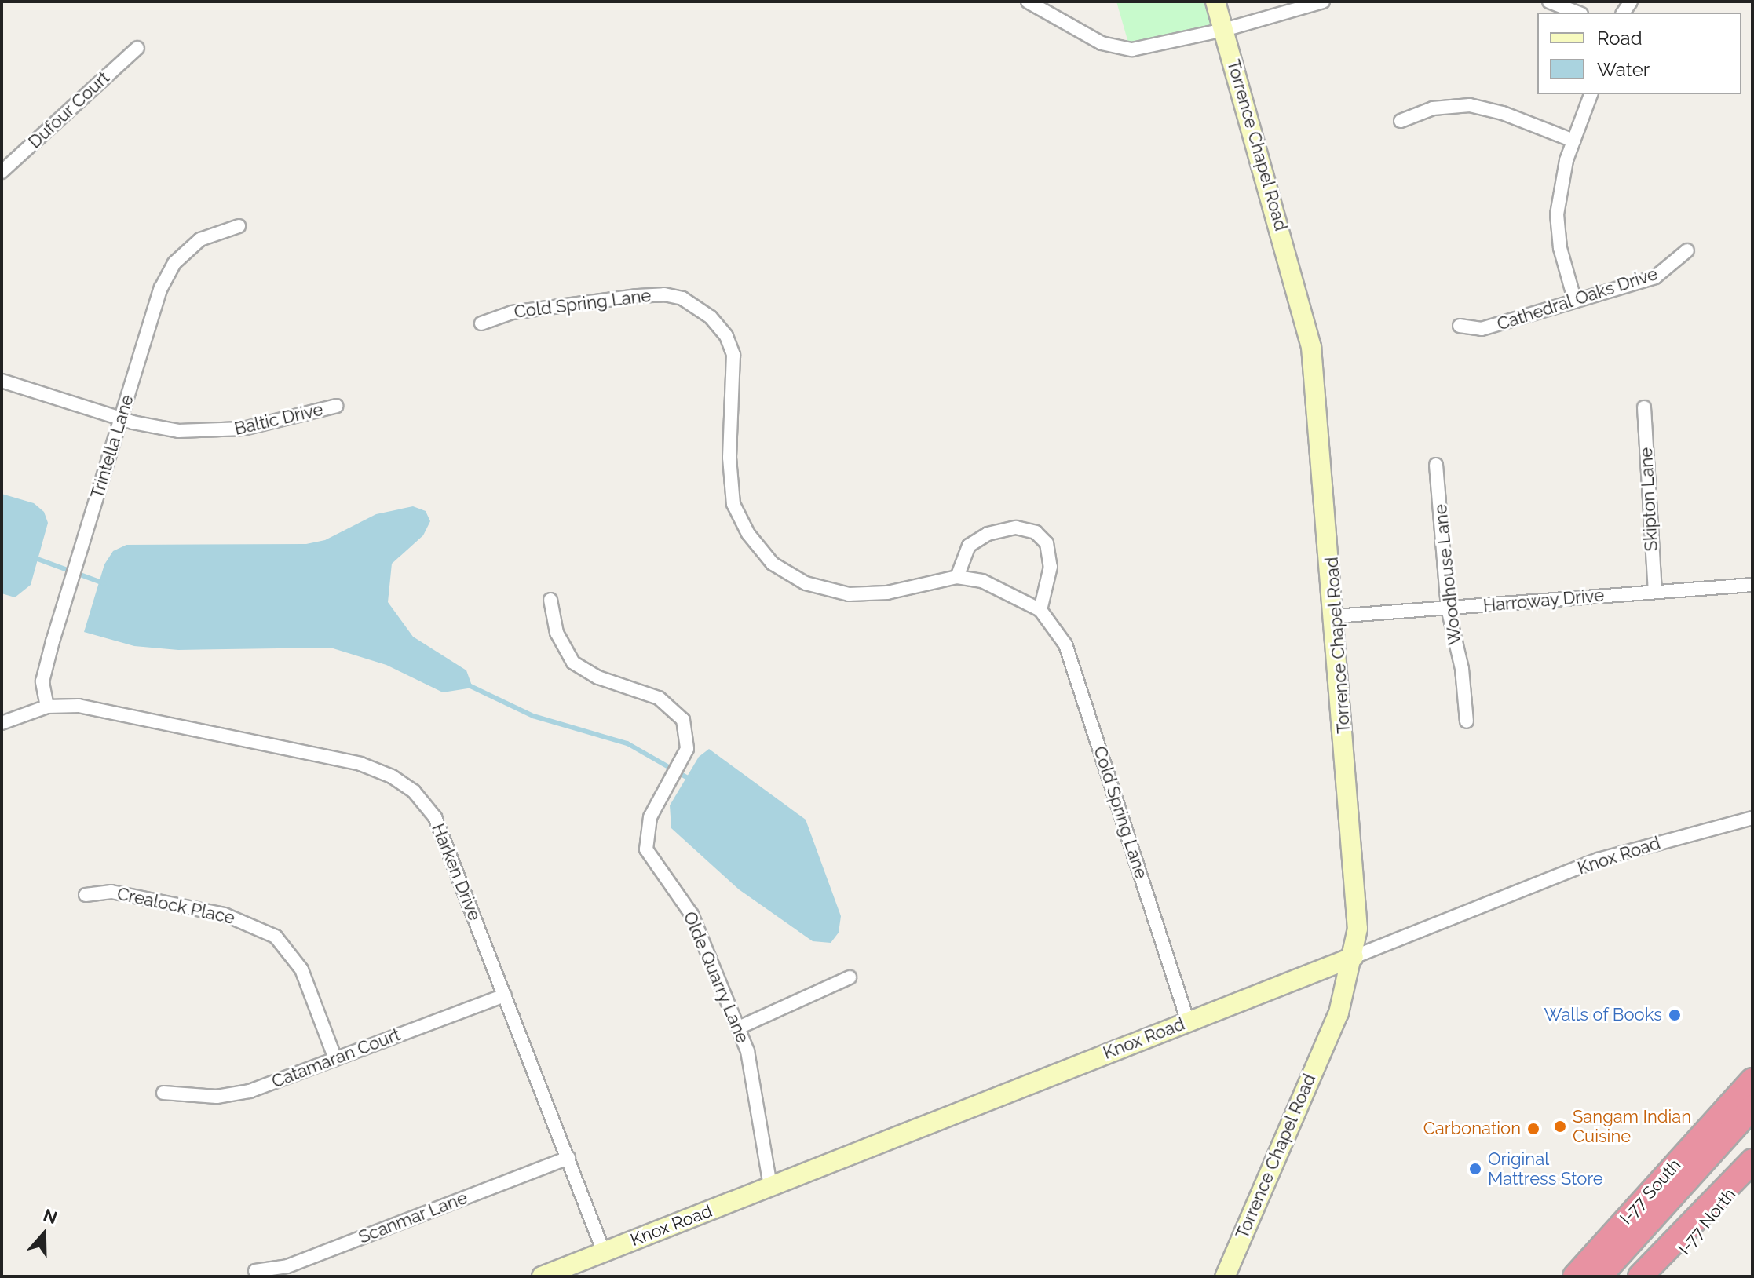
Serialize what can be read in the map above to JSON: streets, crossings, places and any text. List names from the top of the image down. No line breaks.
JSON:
{"streets":{"highway":["I-77 South","I-77 North"],"street":["Dufour Court","Torrence Chapel Road","Cathedral Oaks Drive","Cold Spring Lane","Baltic Drive","Trintella Lane","Skipton Lane","Woodhouse Lane","Harroway Drive","Knox Road","Harken Drive","Crealock Place","Olde Quarry Lane","Catamaran Court","Scanmar Lane"]},"crossings":[["Torrence Chapel Road","Harroway Drive"],["Torrence Chapel Road","Knox Road"],["Cold Spring Lane","Knox Road"],["Baltic Drive","Trintella Lane"],["Trintella Lane","Harken Drive"],["Skipton Lane","Harroway Drive"],["Woodhouse Lane","Harroway Drive"],["Knox Road","Harken Drive"],["Knox Road","Olde Quarry Lane"],["Harken Drive","Catamaran Court"],["Harken Drive","Scanmar Lane"],["Crealock Place","Catamaran Court"]],"places":["Walls of Books","Sangam Indian Cuisine","Carbonation","Original Mattress Store"],"legend":["Road","Water"],"north":"top"}
